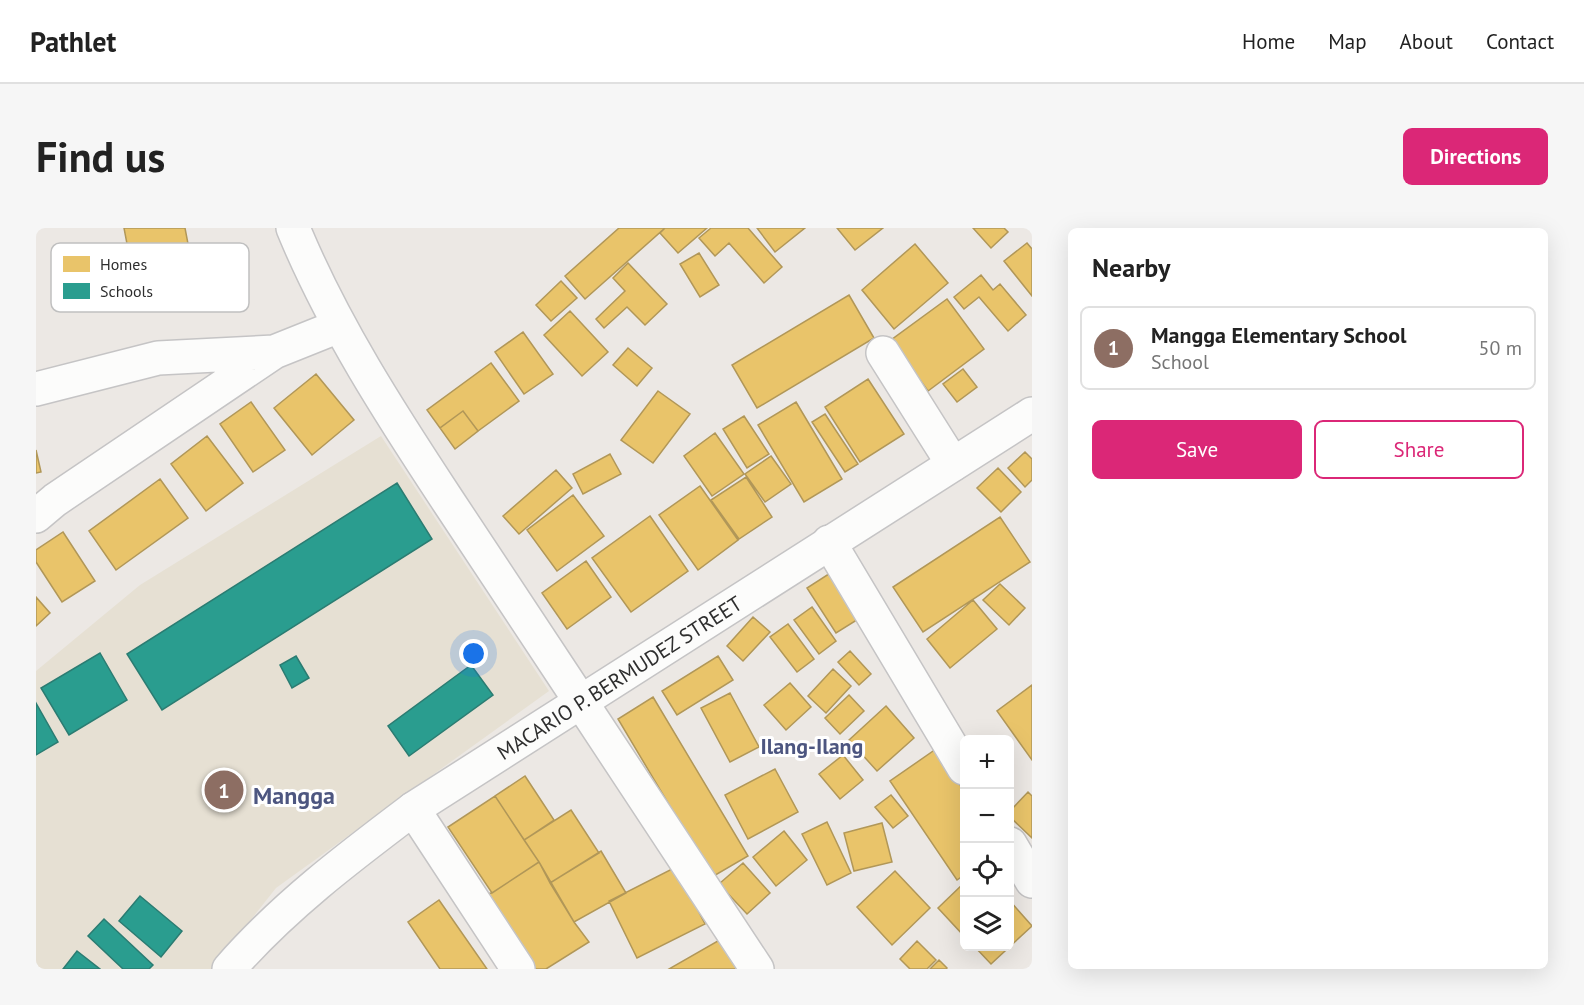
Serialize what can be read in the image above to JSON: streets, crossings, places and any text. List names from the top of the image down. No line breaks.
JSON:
{"streets":{"street":["MACARIO P. BERMUDEZ STREET"]},"districts":["Ilang-Ilang","Mangga"],"legend":["Homes","Schools"],"page":{"header":"Pathlet","nav":["Home","Map","About","Contact"],"buttons":["Directions",["Save","Share"]],"title":"Find us","heading":"Nearby","list":[{"mark":"1","name":"Mangga Elementary School","note":"School","value":"50 m"}],"map_buttons":["+","−"],"pins":"1"}}
